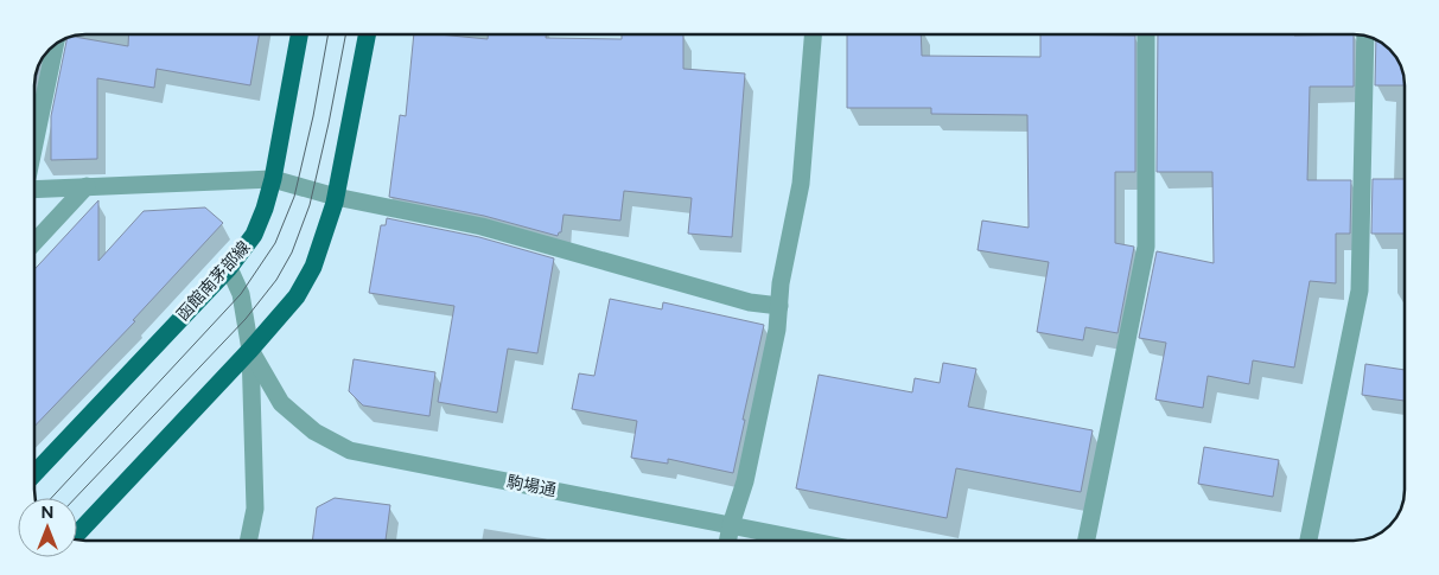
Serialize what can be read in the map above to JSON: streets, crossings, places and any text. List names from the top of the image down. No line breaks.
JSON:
{"streets":{"main road":["函館南茅部線"],"street":["駒場通"]},"north":"top"}
